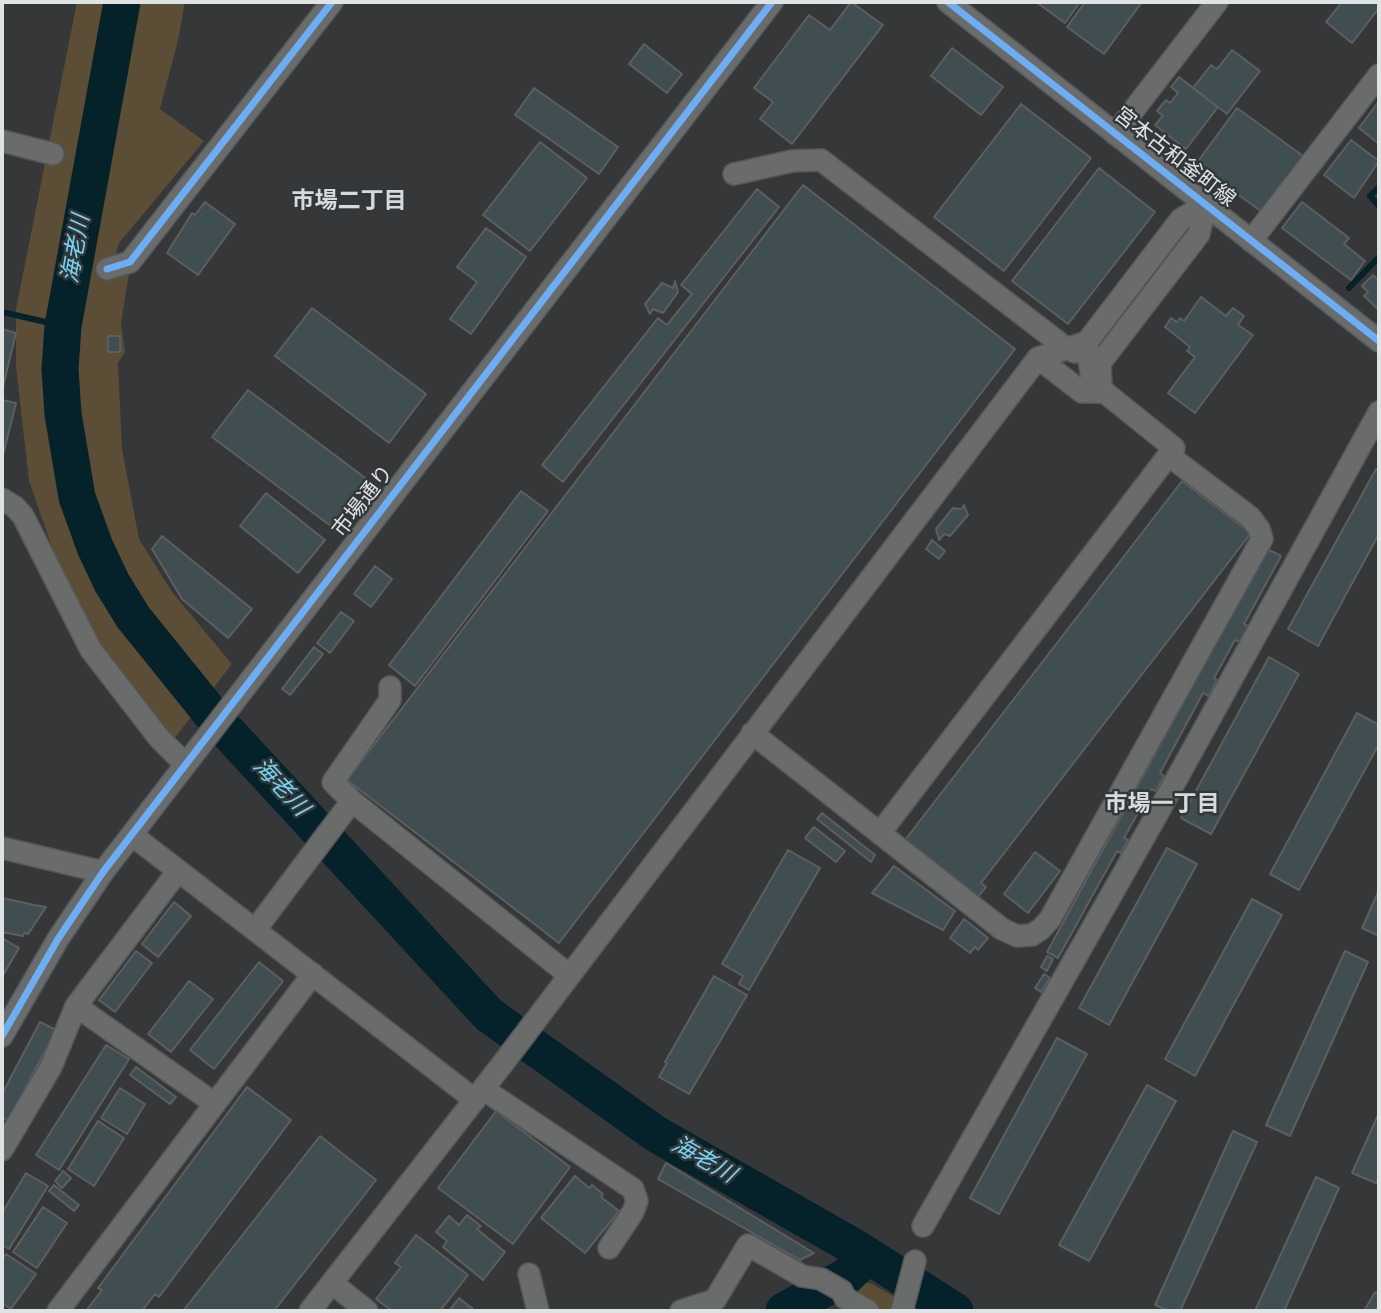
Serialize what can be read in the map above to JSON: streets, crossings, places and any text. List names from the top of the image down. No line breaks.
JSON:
{"streets":{"street":["宮本古和釜町線","市場通り"]},"districts":["市場二丁目","市場一丁目"],"water":["海老川"]}
